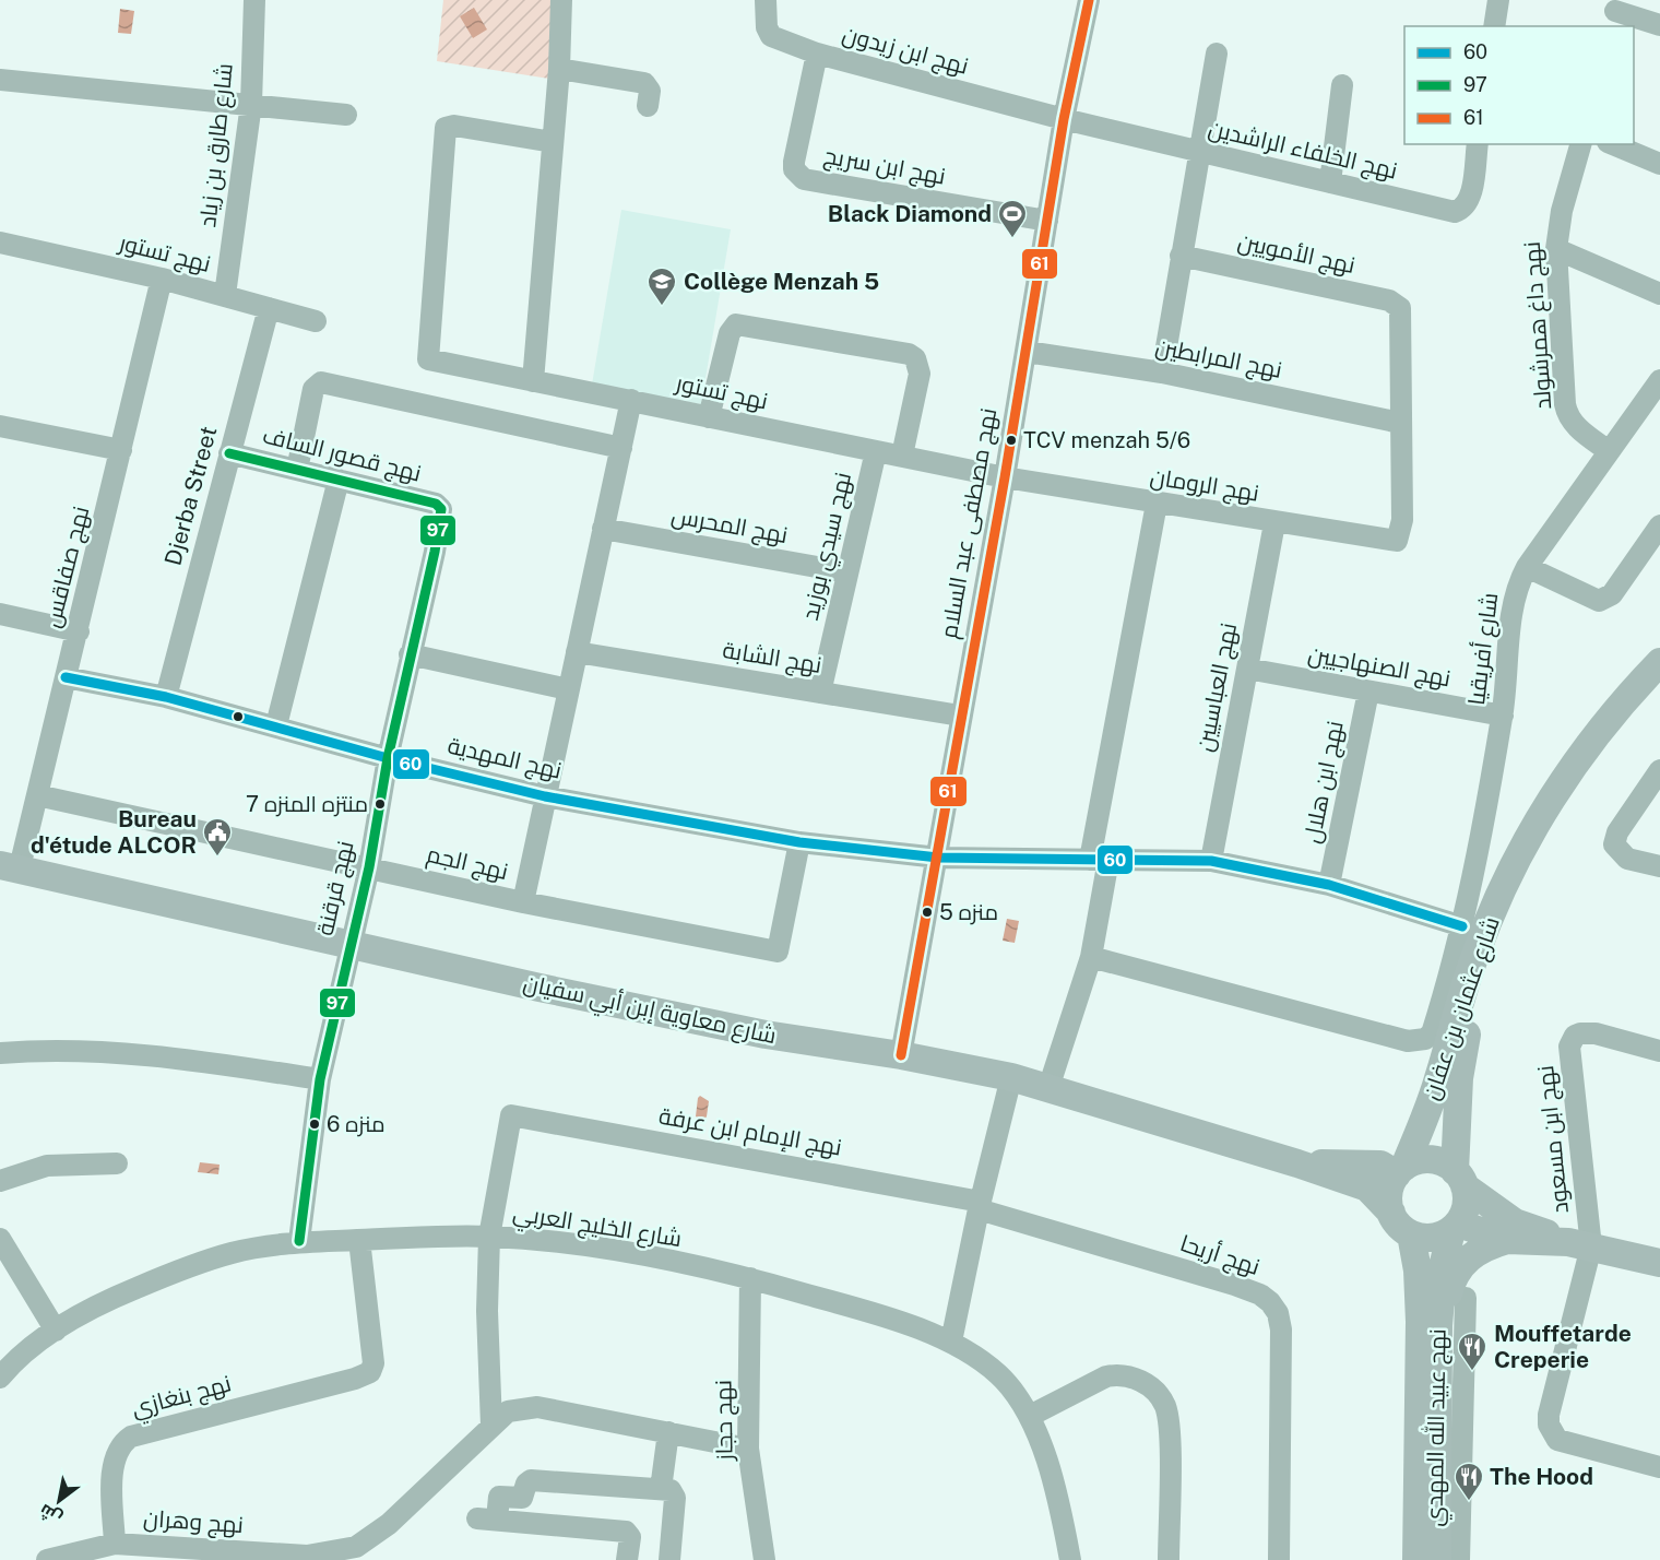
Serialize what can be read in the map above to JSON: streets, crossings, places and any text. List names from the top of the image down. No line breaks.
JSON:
{"streets":{"main road":["شارع عثمان بن عفان","شارع معاوية إبن أبي سفيان"],"street":["نهج ابن زيدون","شارع طارق بن زياد","نهج الخلفاء الراشدين","نهج ابن سريج","نهج تستور","نهج الأمويين","نهج داغ همرشولد","نهج المرابطين","نهج قصور الساف","نهج الرومان","Djerba Street","نهج مصطفى عبد السلام","نهج المحرس","نهج سيدي بوزيد","نهج صفاقس","شارع أفريقيا","نهج الشابة","نهج الصنهاجيين","نهج العباسيين","نهج المهدية","نهج ابن هلال","نهج الجم","نهج قرقنة","نهج الإمام ابن عرفة","نهج ابن مسعود","شارع الخليج العربي","نهج أريحا","نهج بنغازي","نهج حجاز","نهج عبيد الله المهدي","نهج وهران"]},"crossings":[["نهج ابن زيدون","نهج الخلفاء الراشدين"],["نهج ابن زيدون","نهج ابن سريج"],["نهج ابن زيدون","نهج مصطفى عبد السلام"],["شارع طارق بن زياد","نهج تستور"],["نهج الخلفاء الراشدين","نهج مصطفى عبد السلام"],["نهج ابن سريج","نهج مصطفى عبد السلام"],["نهج تستور","نهج الرومان"],["نهج تستور","Djerba Street"],["نهج تستور","نهج مصطفى عبد السلام"],["نهج تستور","نهج سيدي بوزيد"],["نهج تستور","نهج صفاقس"],["نهج الأمويين","نهج المرابطين"],["نهج الأمويين","نهج الرومان"],["نهج داغ همرشولد","شارع أفريقيا"],["نهج المرابطين","نهج الرومان"],["نهج المرابطين","نهج مصطفى عبد السلام"],["نهج قصور الساف","Djerba Street"],["نهج قصور الساف","نهج قرقنة"],["نهج الرومان","نهج مصطفى عبد السلام"],["نهج الرومان","نهج العباسيين"],["Djerba Street","نهج المهدية"],["نهج مصطفى عبد السلام","نهج الشابة"],["نهج مصطفى عبد السلام","نهج المهدية"],["نهج مصطفى عبد السلام","شارع معاوية إبن أبي سفيان"],["نهج المحرس","نهج سيدي بوزيد"],["نهج سيدي بوزيد","نهج الشابة"],["نهج صفاقس","نهج المهدية"],["نهج صفاقس","نهج الجم"],["نهج صفاقس","شارع معاوية إبن أبي سفيان"],["شارع أفريقيا","نهج الصنهاجيين"],["شارع أفريقيا","نهج المهدية"],["نهج الصنهاجيين","نهج العباسيين"],["نهج الصنهاجيين","نهج ابن هلال"],["نهج العباسيين","نهج المهدية"],["نهج المهدية","نهج ابن هلال"],["نهج المهدية","نهج الجم"],["نهج المهدية","نهج قرقنة"],["نهج الجم","نهج قرقنة"],["نهج قرقنة","شارع معاوية إبن أبي سفيان"],["نهج قرقنة","شارع الخليج العربي"],["شارع عثمان بن عفان","شارع معاوية إبن أبي سفيان"],["شارع معاوية إبن أبي سفيان","نهج ابن مسعود"],["نهج الإمام ابن عرفة","شارع الخليج العربي"],["نهج الإمام ابن عرفة","نهج أريحا"],["شارع الخليج العربي","نهج بنغازي"],["شارع الخليج العربي","نهج حجاز"],["نهج بنغازي","نهج وهران"],["نهج حجاز","نهج وهران"]],"places":{"sports":["Black Diamond"],"school or university":["Collège Menzah 5"],"other":["TCV menzah 5/6","منتزه المنزه 7","منزه 5","منزه 6"],"public building":["Bureau d'étude ALCOR"],"restaurant":["Mouffetarde Creperie","The Hood"]},"lines":["transit line 61","transit line 97","transit line 60"],"legend":["60","97","61"],"north":"bottom left"}
